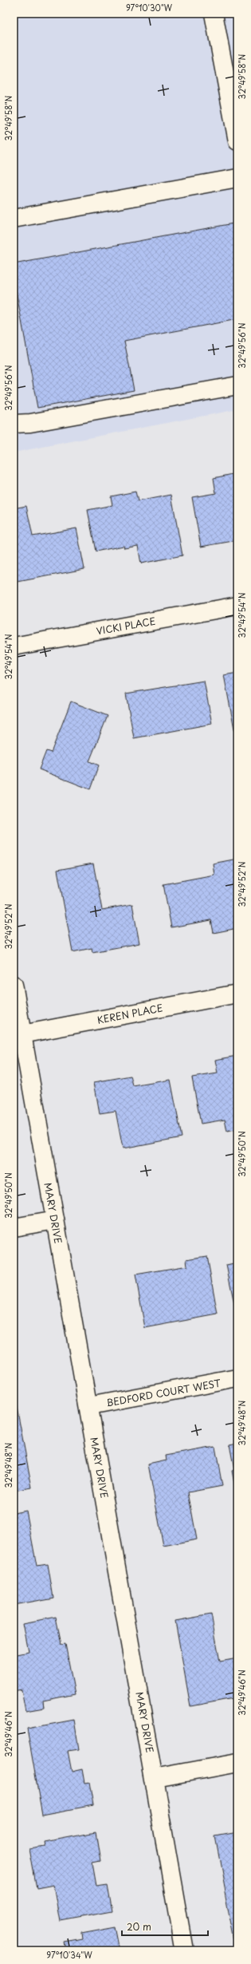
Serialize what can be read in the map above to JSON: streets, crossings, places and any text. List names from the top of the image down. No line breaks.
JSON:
{"streets":{"street":["VICKI PLACE","KEREN PLACE","MARY DRIVE","BEDFORD COURT WEST"]},"crossings":[["KEREN PLACE","MARY DRIVE"],["MARY DRIVE","BEDFORD COURT WEST"]],"scale_bar":"20 m","coordinates":["97°10'30\"W","32°49'58\"N","32°49'56\"N","32°49'54\"N","32°49'52\"N","32°49'50\"N","32°49'48\"N","32°49'46\"N","97°10'34\"W"]}
